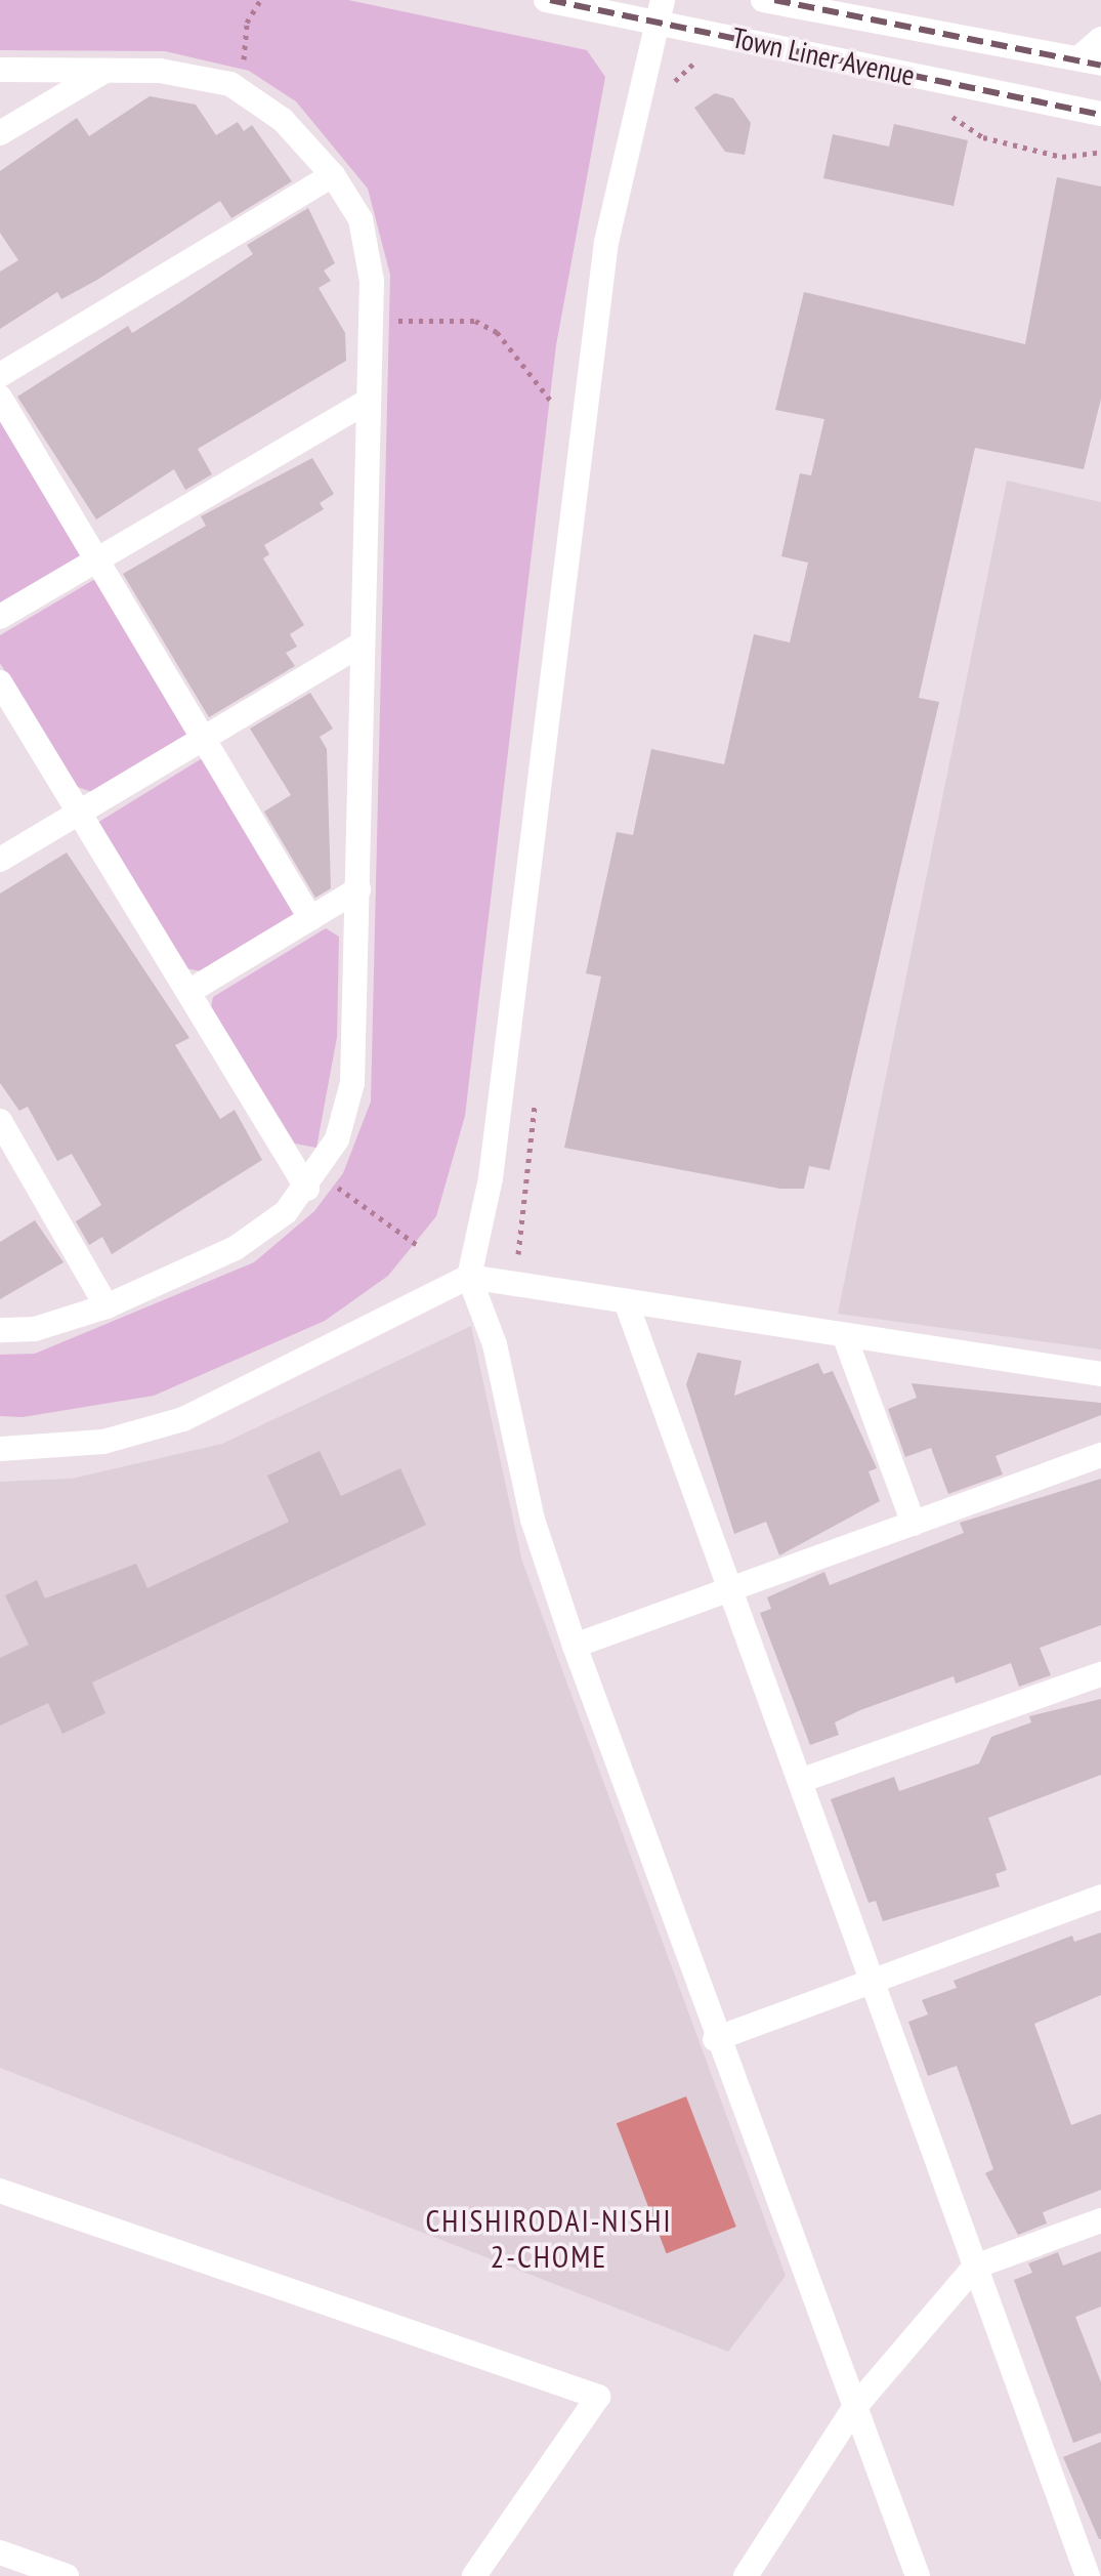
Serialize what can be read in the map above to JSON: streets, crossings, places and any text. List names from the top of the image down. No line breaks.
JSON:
{"streets":{"street":["Town Liner Avenue"]},"districts":["CHISHIRODAI-NISHI 2-CHOME"]}
